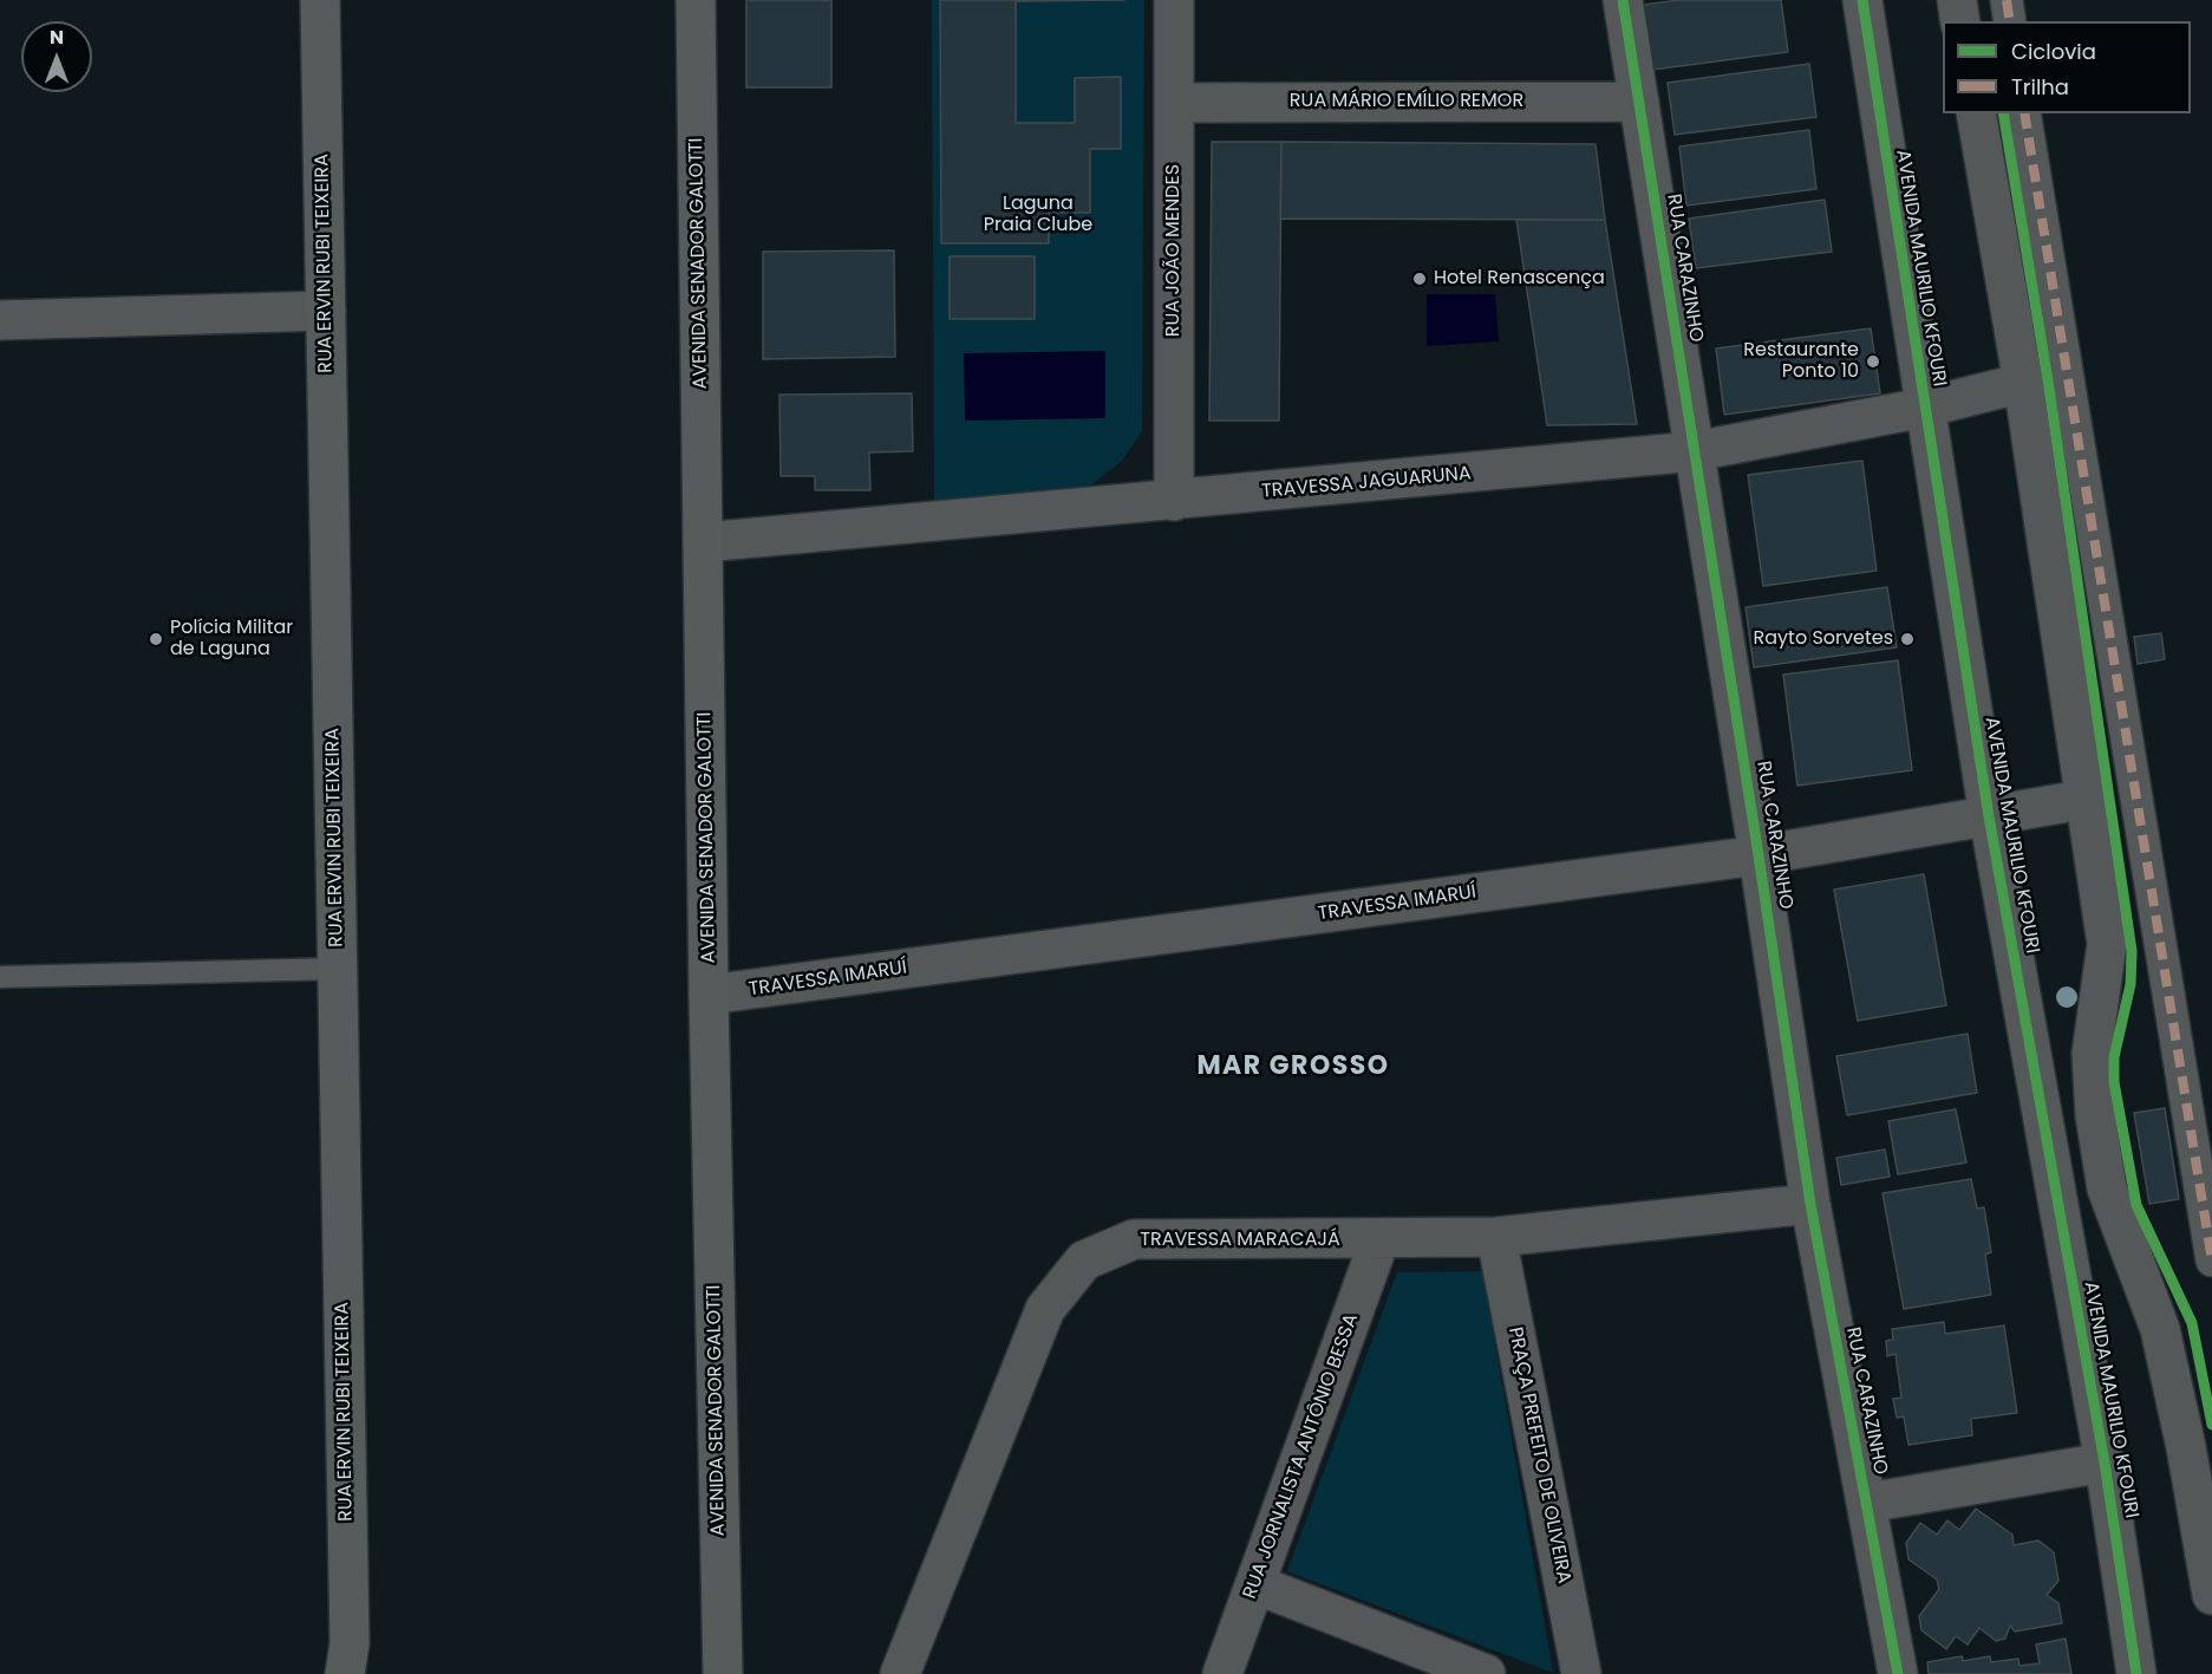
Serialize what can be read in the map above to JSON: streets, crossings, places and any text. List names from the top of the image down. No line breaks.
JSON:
{"streets":{"main road":["RUA ERVIN RUBI TEIXEIRA","AVENIDA SENADOR GALOTTI"],"street":["RUA MÁRIO EMÍLIO REMOR","RUA JOÃO MENDES","RUA CARAZINHO","AVENIDA MAURILIO KFOURI","TRAVESSA JAGUARUNA","TRAVESSA IMARUÍ","TRAVESSA MARACAJÁ","PRAÇA PREFEITO DE OLIVEIRA","RUA JORNALISTA ANTÔNIO BESSA"]},"crossings":[["RUA MÁRIO EMÍLIO REMOR","RUA JOÃO MENDES"],["RUA MÁRIO EMÍLIO REMOR","RUA CARAZINHO"],["RUA JOÃO MENDES","TRAVESSA JAGUARUNA"],["AVENIDA SENADOR GALOTTI","TRAVESSA JAGUARUNA"],["AVENIDA SENADOR GALOTTI","TRAVESSA IMARUÍ"],["RUA CARAZINHO","TRAVESSA JAGUARUNA"],["RUA CARAZINHO","TRAVESSA IMARUÍ"],["RUA CARAZINHO","TRAVESSA MARACAJÁ"],["AVENIDA MAURILIO KFOURI","TRAVESSA JAGUARUNA"],["AVENIDA MAURILIO KFOURI","TRAVESSA IMARUÍ"],["TRAVESSA MARACAJÁ","PRAÇA PREFEITO DE OLIVEIRA"],["TRAVESSA MARACAJÁ","RUA JORNALISTA ANTÔNIO BESSA"]],"districts":["MAR GROSSO"],"parks":["Laguna Praia Clube"],"places":["Hotel Renascença","Restaurante Ponto 10","Polícia Militar de Laguna","Rayto Sorvetes"],"legend":["Ciclovia","Trilha"],"north":"top"}
